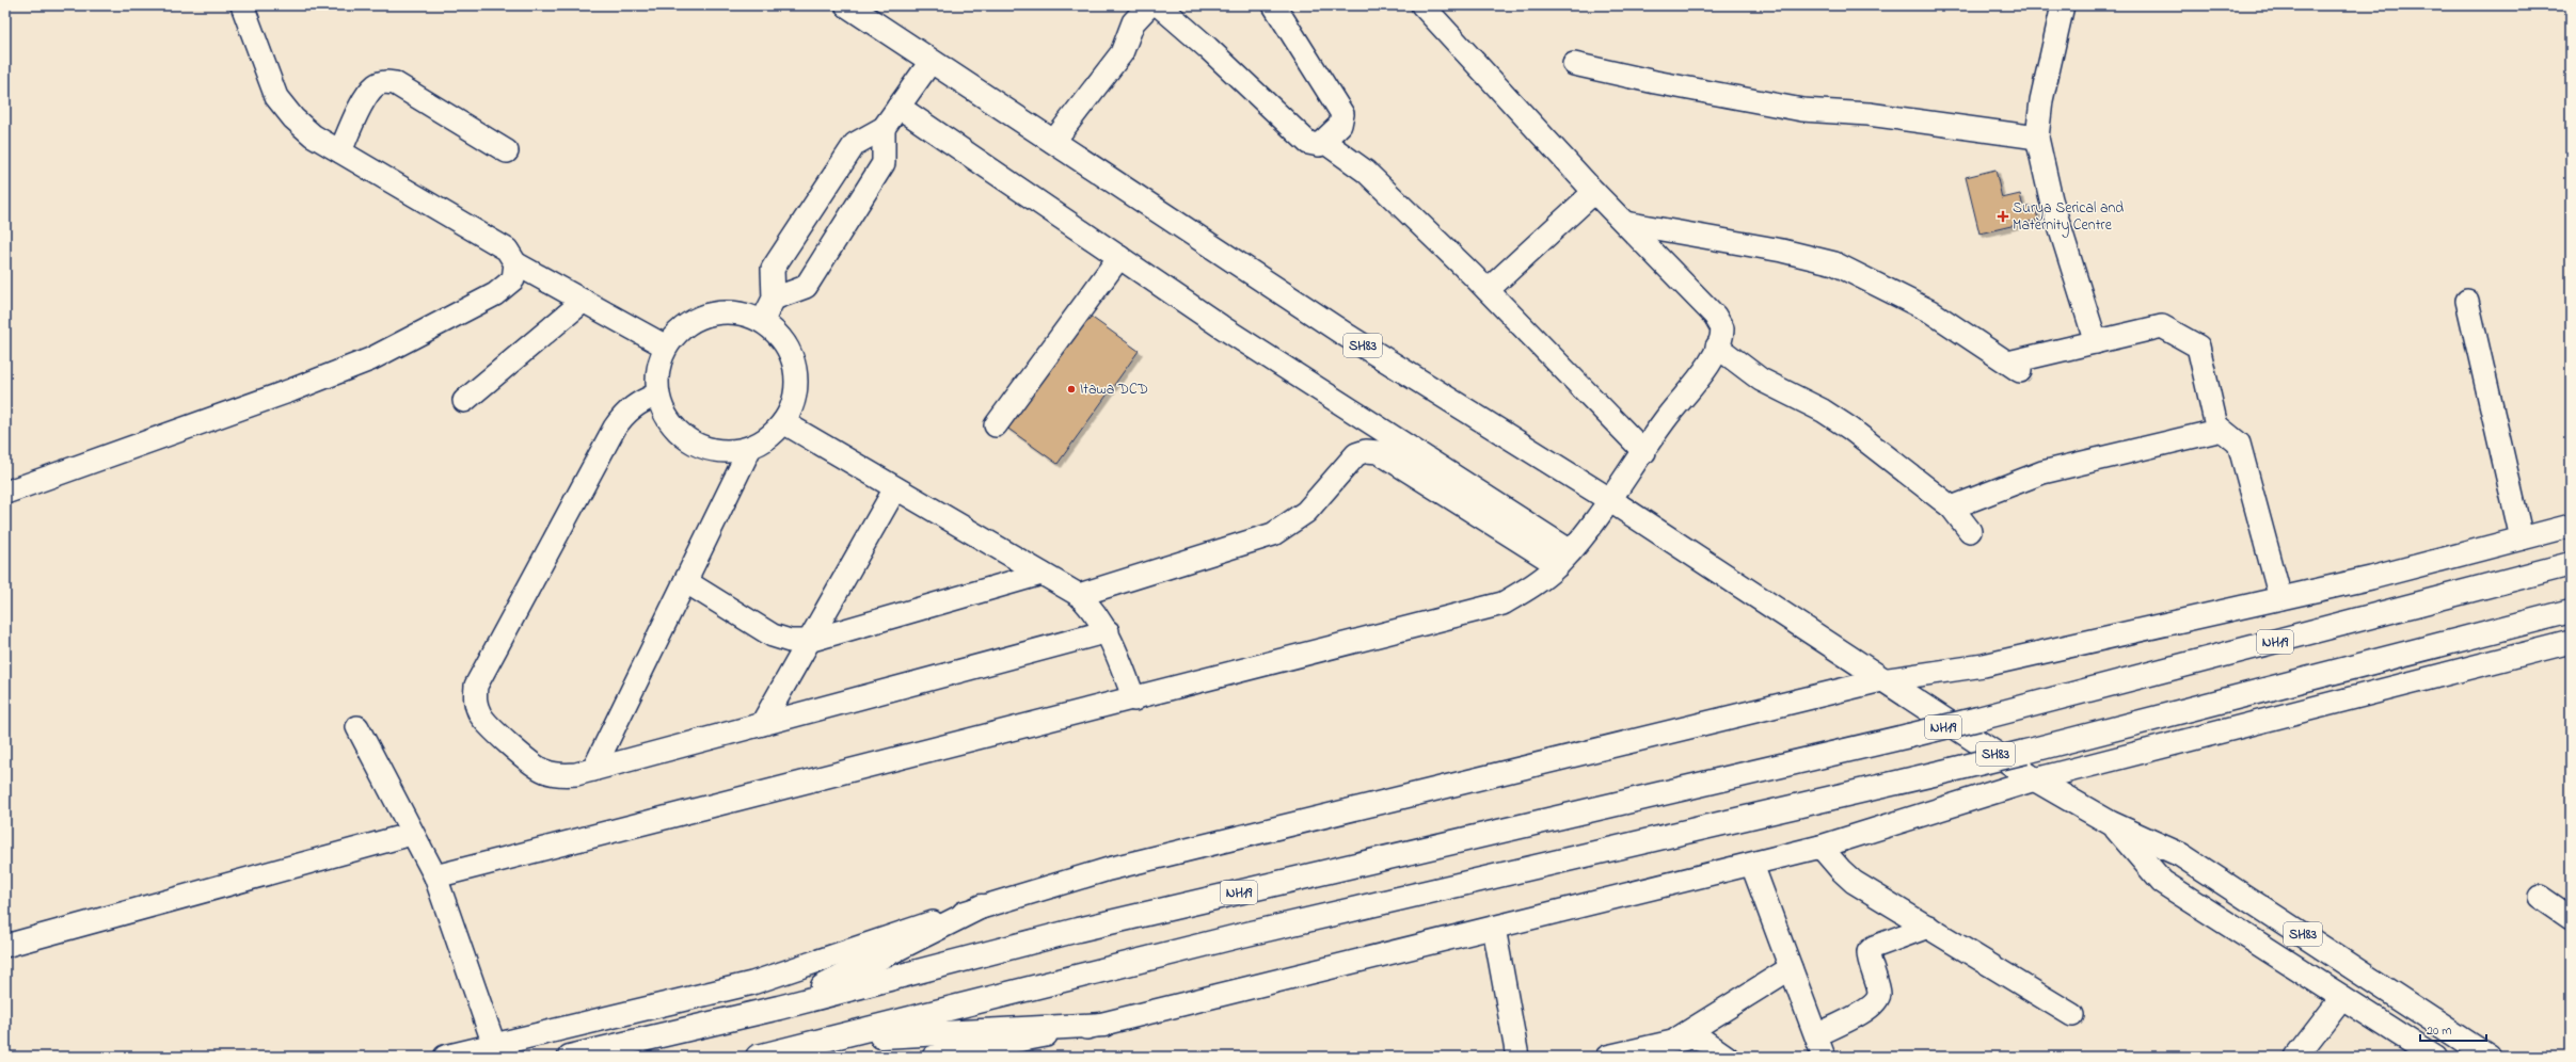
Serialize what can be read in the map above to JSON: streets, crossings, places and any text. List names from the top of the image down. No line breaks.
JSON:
{"streets":{"main road":["SH83","NH19"]},"places":{"health":["Surya Serical and Maternity Centre"],"other":["Itawa DCD"]},"scale_bar":"20 m"}
